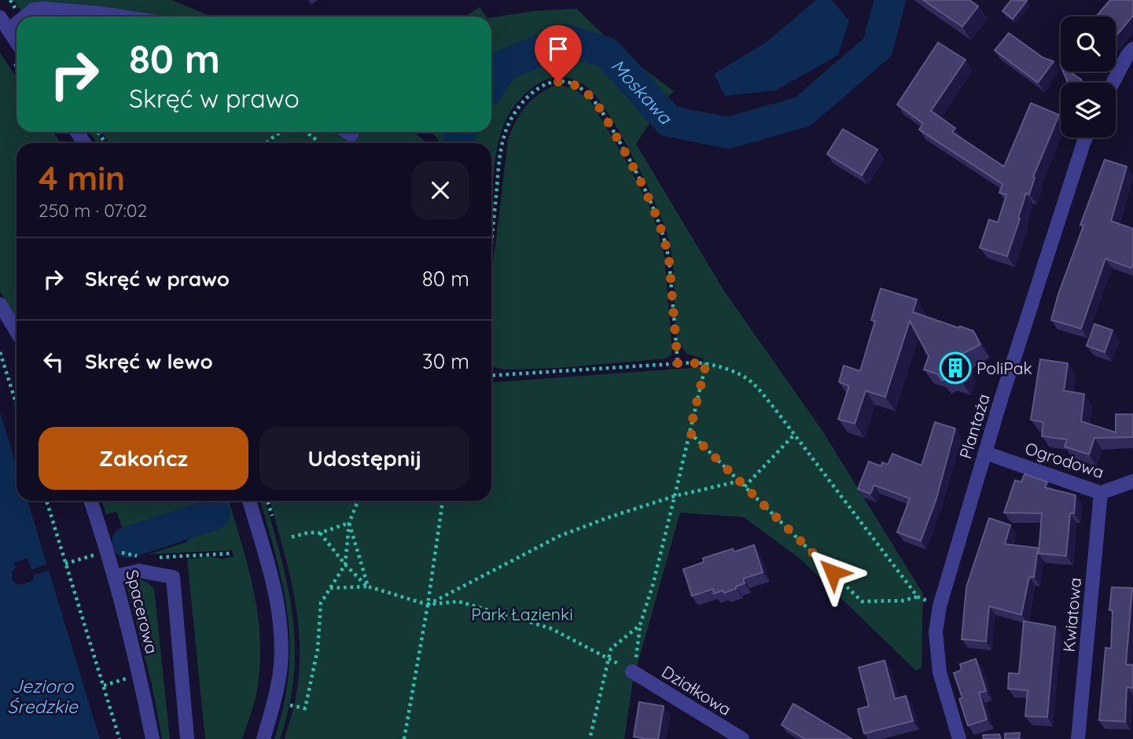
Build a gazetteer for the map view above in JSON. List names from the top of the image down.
{
  "streets": {
    "street": [
      "Plantaża",
      "Ogrodowa",
      "Spacerowa",
      "Kwiatowa",
      "Działkowa"
    ]
  },
  "crossings": [
    ["Plantaża", "Ogrodowa"],
    ["Ogrodowa", "Kwiatowa"]
  ],
  "water": ["Moskawa", "Jezioro Średzkie"],
  "parks": ["Park Łazienki"],
  "places": {
    "building": ["PoliPak"]
  },
  "page": {
    "turn": ["80 m", "Skręć w prawo"],
    "heading": ["4 min", "250 m · 07:02"],
    "list": [
      {
        "name": "Skręć w prawo",
        "value": "80 m"
      },
      {
        "name": "Skręć w lewo",
        "value": "30 m"
      }
    ],
    "buttons": ["Zakończ", "Udostępnij"]
  }
}
